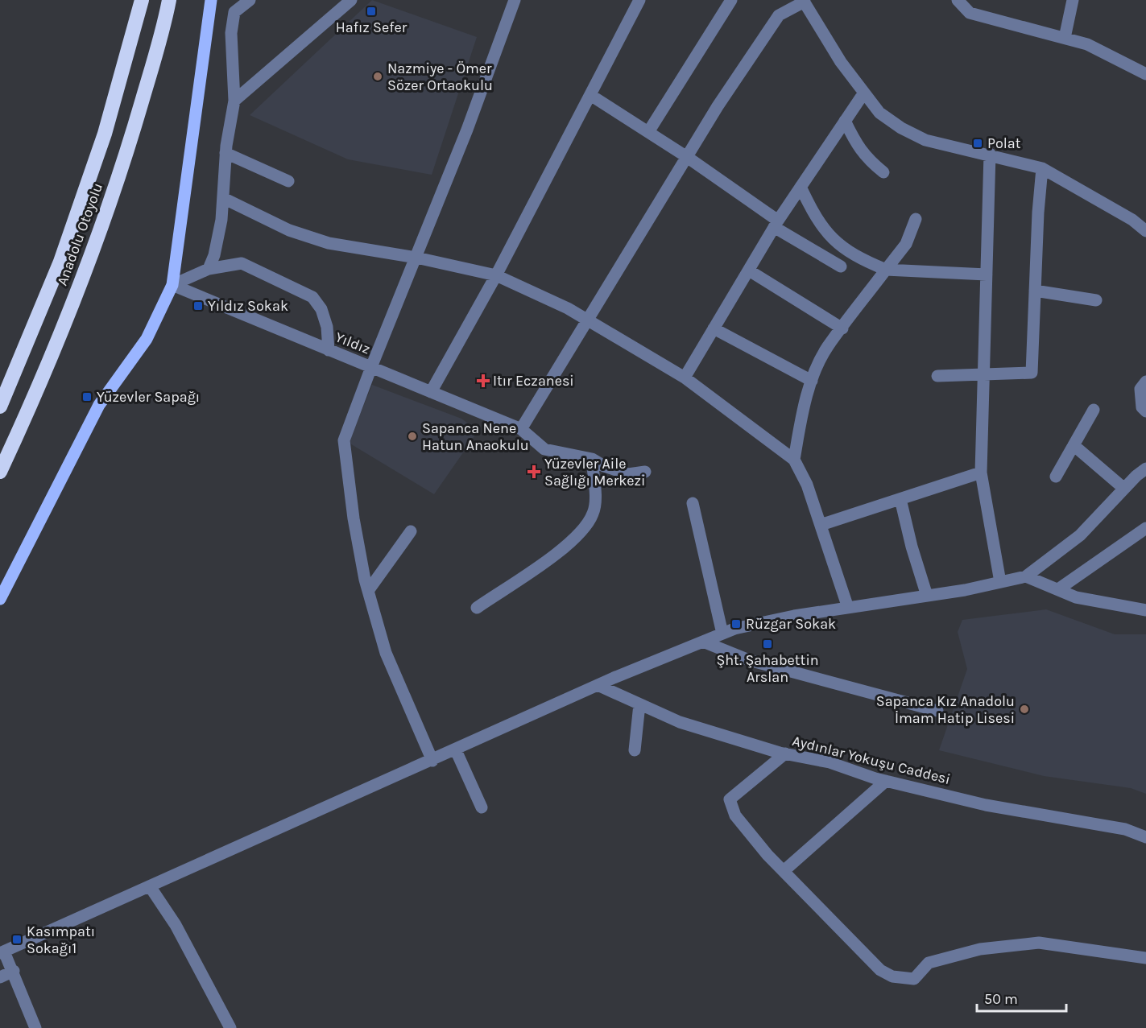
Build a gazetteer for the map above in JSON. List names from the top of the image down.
{
  "streets": {
    "highway": ["Anadolu Otoyolu"],
    "street": ["Yıldız", "Aydınlar Yokuşu Caddesi"]
  },
  "places": {
    "transit": [
      "Hafız Sefer",
      "Polat",
      "Yıldız Sokak",
      "Yüzevler Sapağı",
      "Rüzgar Sokak",
      "Şht. Şahabettin Arslan",
      "Kasımpatı Sokağı1"
    ],
    "other": ["Nazmiye - Ömer Sözer Ortaokulu", "Sapanca Nene Hatun Anaokulu", "Sapanca Kız Anadolu İmam Hatip Lisesi"],
    "health": ["Itır Eczanesi", "Yüzevler Aile Sağlığı Merkezi"]
  },
  "scale_bar": "50 m"
}
